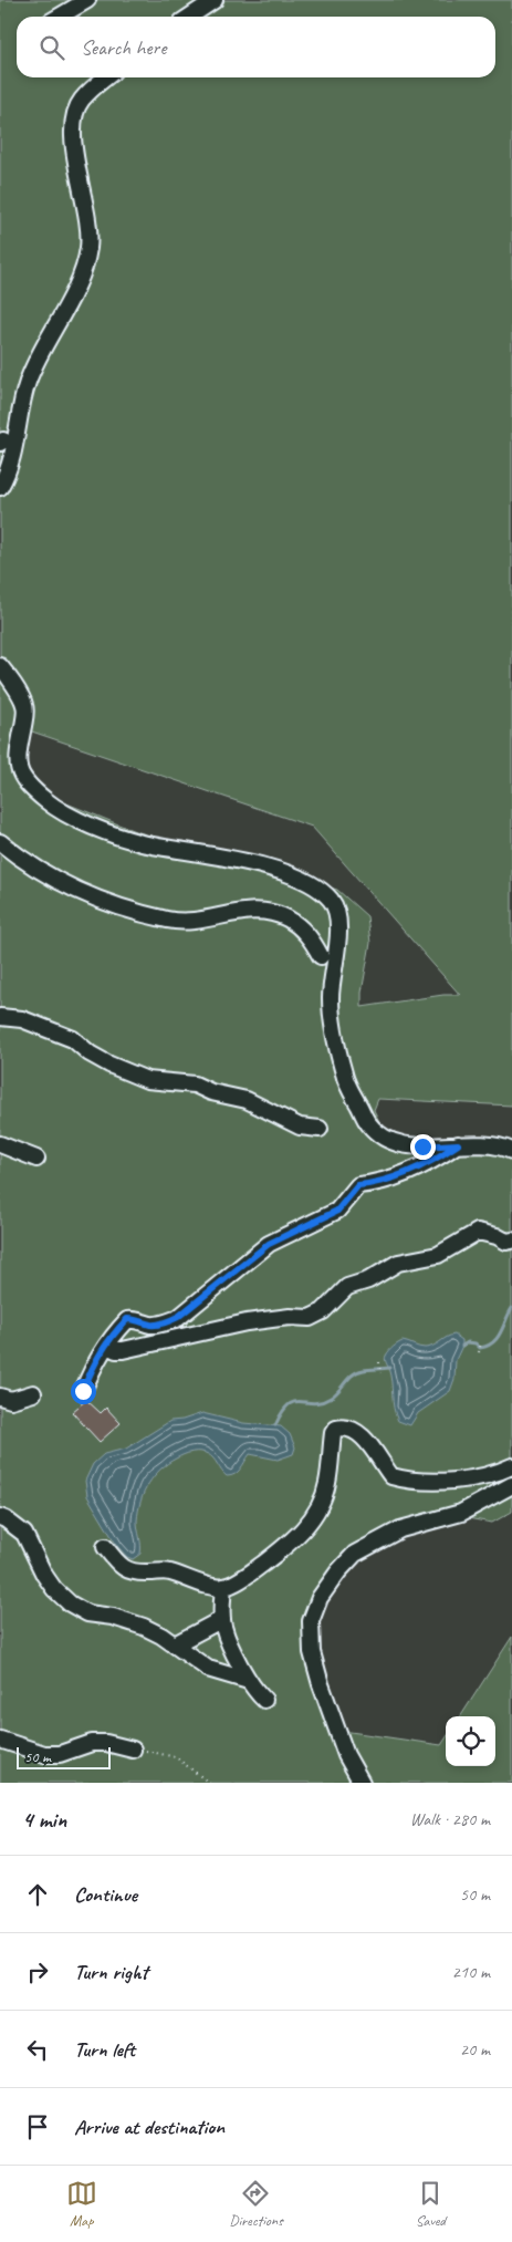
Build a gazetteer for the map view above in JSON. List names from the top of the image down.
{
  "scale_bar": "50 m",
  "page": {
    "search": "Search here",
    "scale": "50 m",
    "heading": ["4 min", "Walk · 280 m"],
    "list": [
      ["Continue", "50 m"],
      ["Turn right", "210 m"],
      ["Turn left", "20 m"],
      "Arrive at destination"
    ],
    "nav": ["Map", "Directions", "Saved"]
  }
}
